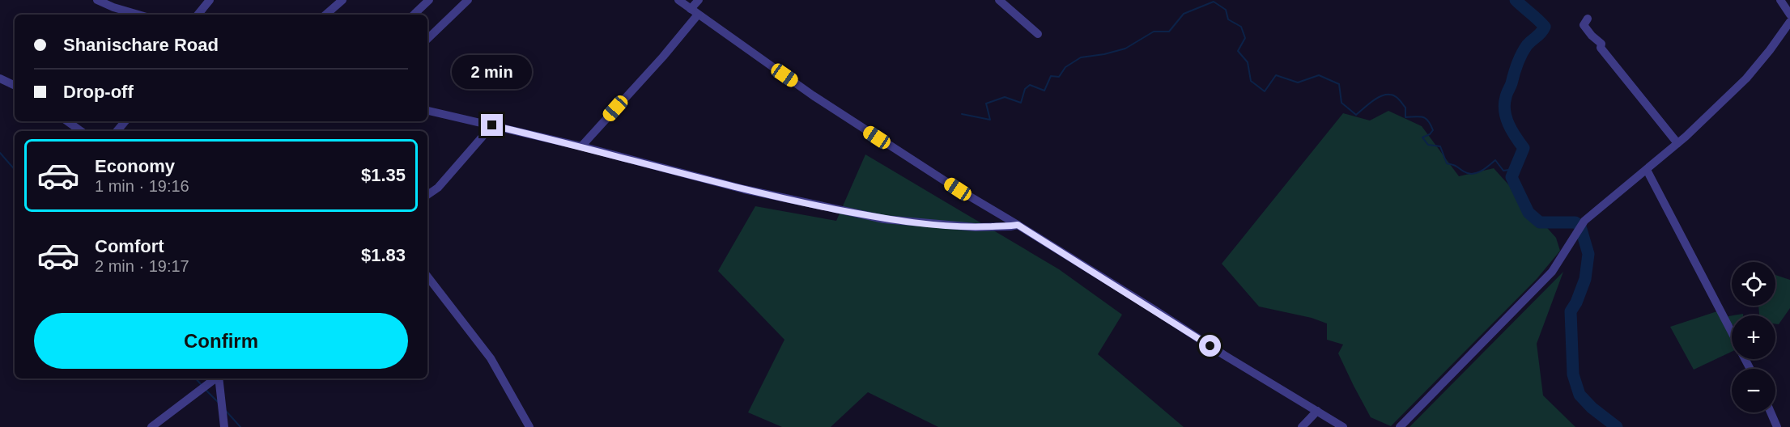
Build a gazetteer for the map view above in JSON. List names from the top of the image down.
{
  "page": {
    "banner": ["Shanischare Road", "Drop-off"],
    "bubble": "2 min",
    "list": [
      {
        "name": "Economy",
        "note": "1 min · 19:16",
        "value": "$1.35"
      },
      {
        "name": "Comfort",
        "note": "2 min · 19:17",
        "value": "$1.83"
      }
    ],
    "map_buttons": ["+", "−"],
    "buttons": "Confirm"
  }
}
